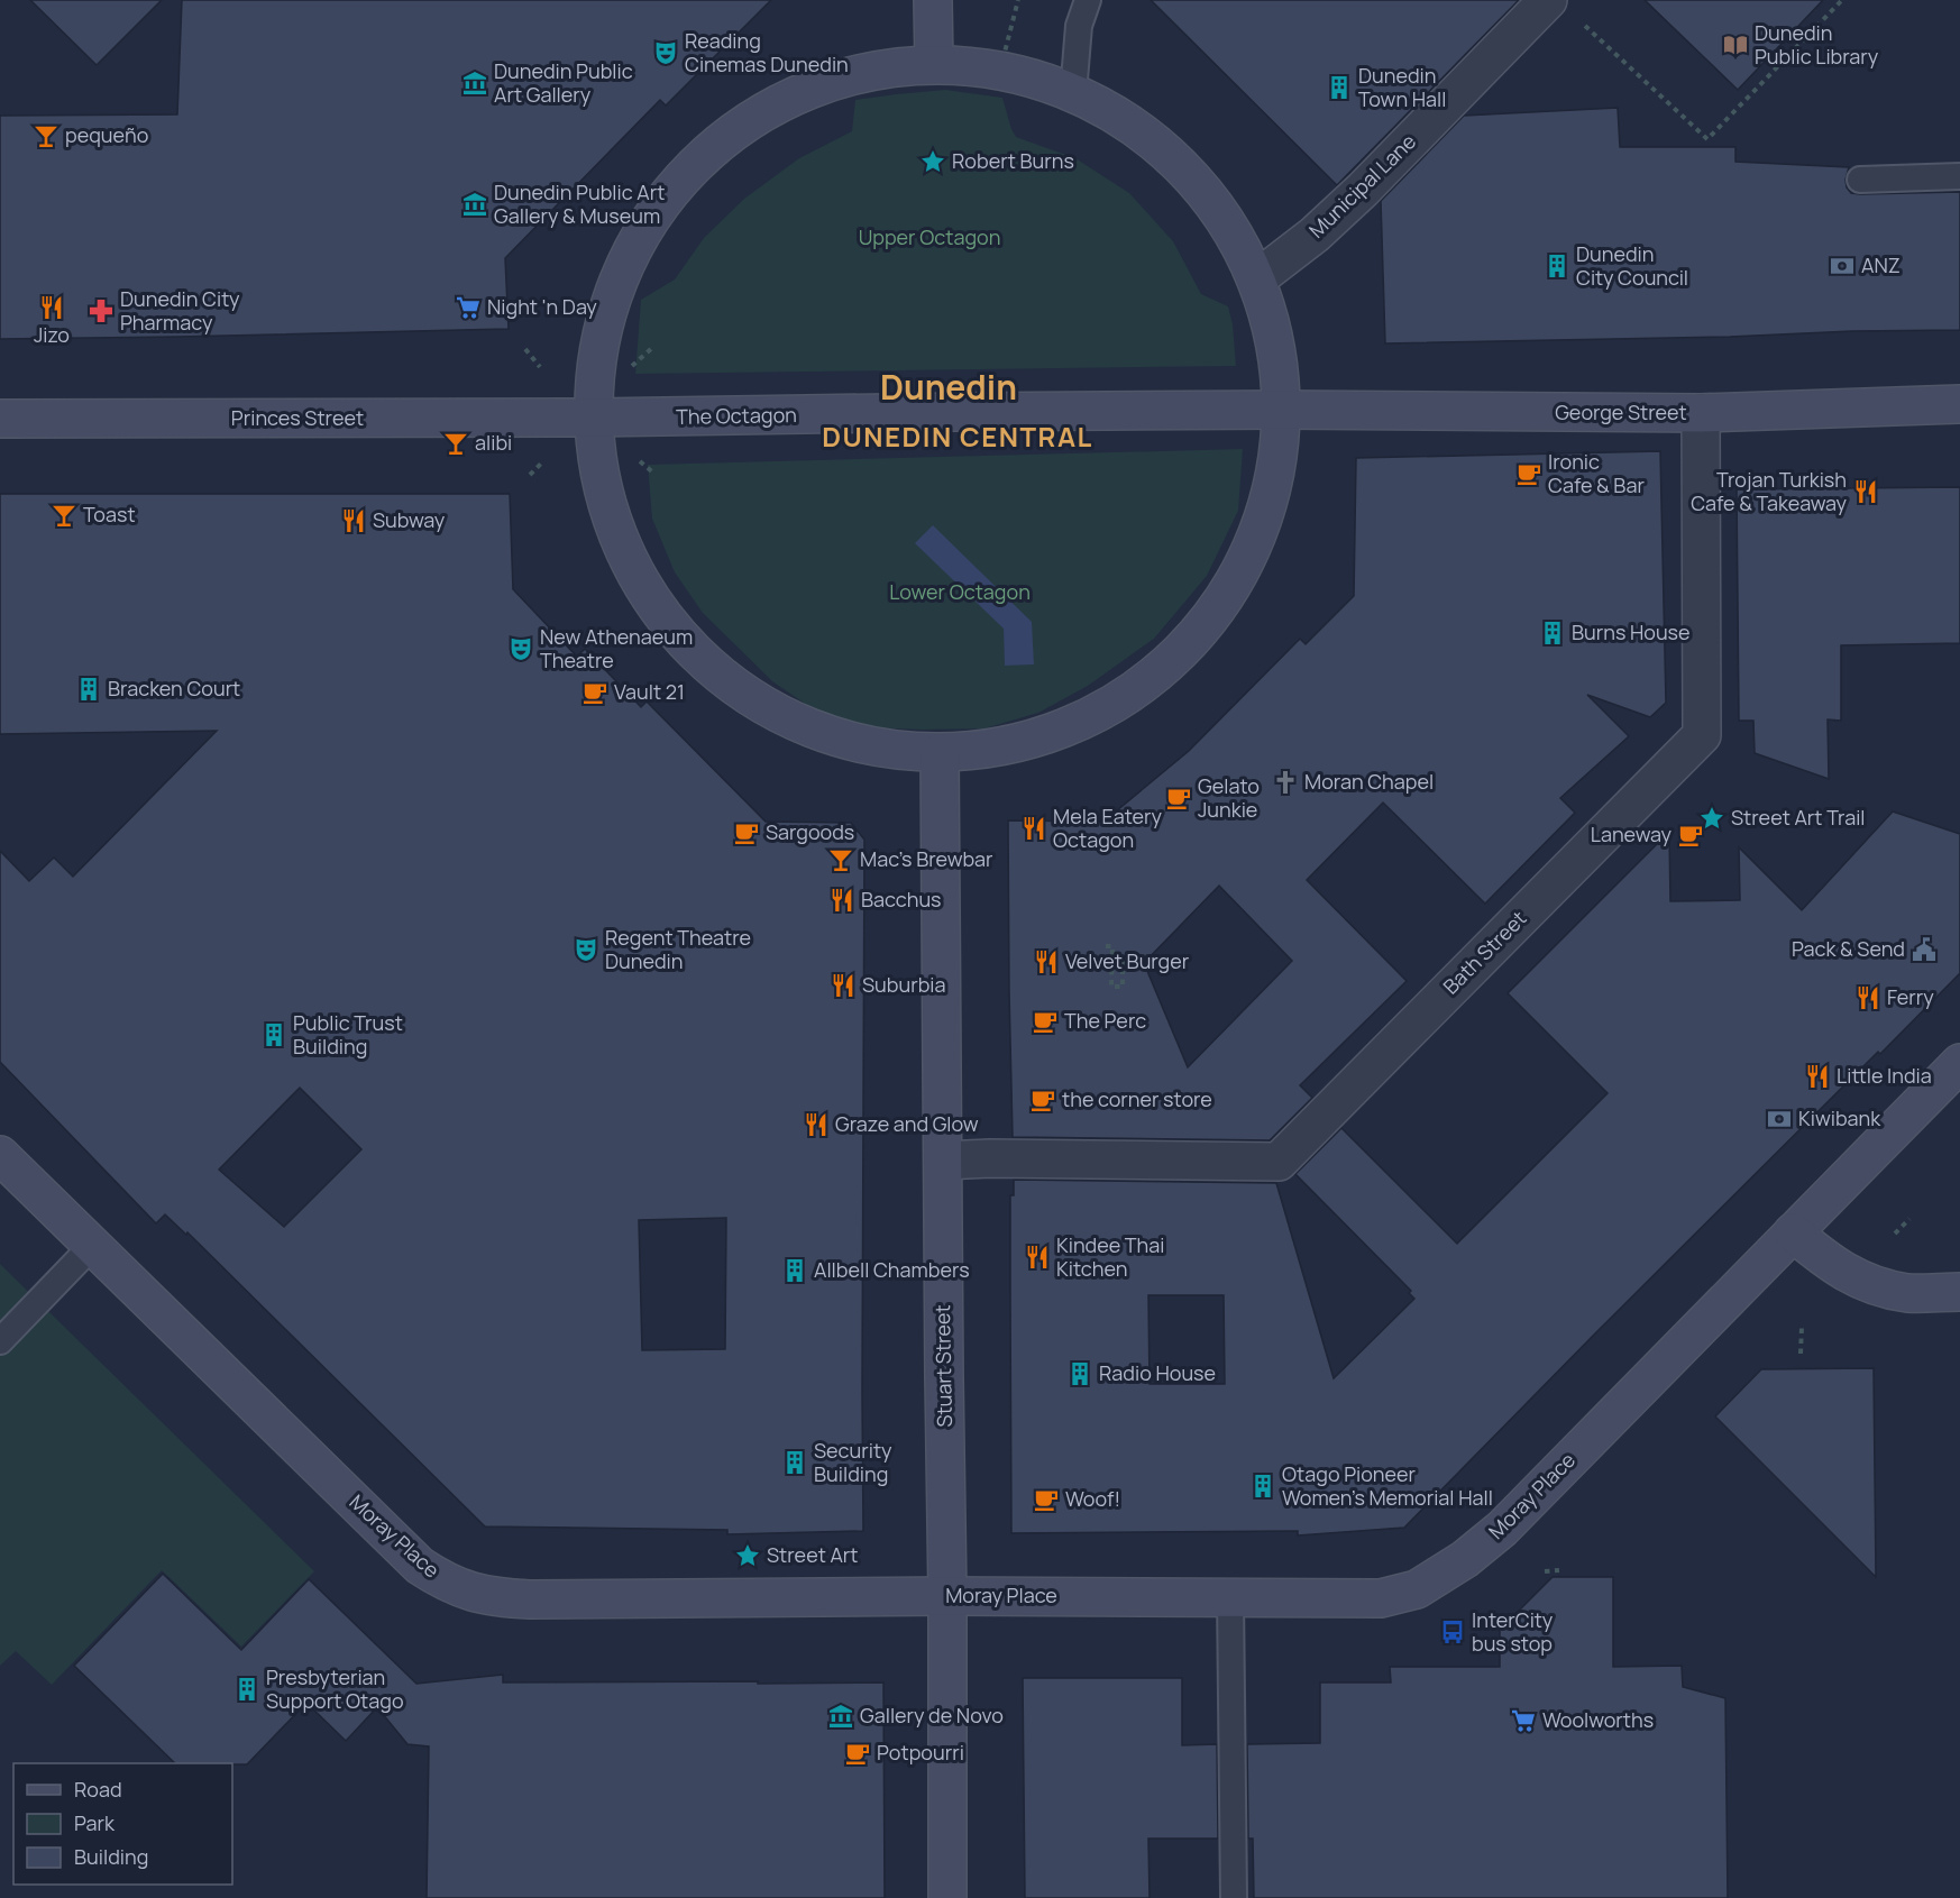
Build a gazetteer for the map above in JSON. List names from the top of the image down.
{
  "streets": {
    "main road": [
      "George Street",
      "The Octagon",
      "Princes Street",
      "Stuart Street",
      "Moray Place"
    ],
    "street": ["Municipal Lane", "Bath Street"]
  },
  "crossings": [
    ["George Street", "The Octagon"],
    ["George Street", "Bath Street"],
    ["The Octagon", "Princes Street"],
    ["Bath Street", "Stuart Street"],
    ["Stuart Street", "Moray Place"]
  ],
  "districts": ["Dunedin", "DUNEDIN CENTRAL"],
  "parks": ["Upper Octagon", "Lower Octagon"],
  "places": {
    "library": ["Dunedin Public Library"],
    "theatre": ["Reading Cinemas Dunedin", "New Athenaeum Theatre", "Regent Theatre Dunedin"],
    "museum": ["Dunedin Public Art Gallery", "Dunedin Public Art Gallery & Museum", "Gallery de Novo"],
    "building": [
      "Dunedin Town Hall",
      "Dunedin City Council",
      "Burns House",
      "Bracken Court",
      "Public Trust Building",
      "Allbell Chambers",
      "Radio House",
      "Security Building",
      "Otago Pioneer Women's Memorial Hall",
      "Presbyterian Support Otago"
    ],
    "bar": [
      "pequeño",
      "alibi",
      "Toast",
      "Mac's Brewbar"
    ],
    "place": ["Robert Burns", "Street Art Trail", "Street Art"],
    "bank": ["ANZ", "Kiwibank"],
    "restaurant": [
      "Jizo",
      "Trojan Turkish Cafe & Takeaway",
      "Subway",
      "Mela Eatery Octagon",
      "Bacchus",
      "Velvet Burger",
      "Suburbia",
      "Ferry",
      "Little India",
      "Graze and Glow",
      "Kindee Thai Kitchen"
    ],
    "supermarket": ["Night 'n Day", "Woolworths"],
    "pharmacy": ["Dunedin City Pharmacy"],
    "cafe": [
      "Ironic Cafe & Bar",
      "Vault 21",
      "Gelato Junkie",
      "Sargoods",
      "Laneway",
      "The Perc",
      "the corner store",
      "Woof!",
      "Potpourri"
    ],
    "church": ["Moran Chapel"],
    "public building": ["Pack & Send"],
    "bus stop": ["InterCity bus stop"]
  },
  "legend": ["Road", "Park", "Building"]
}
